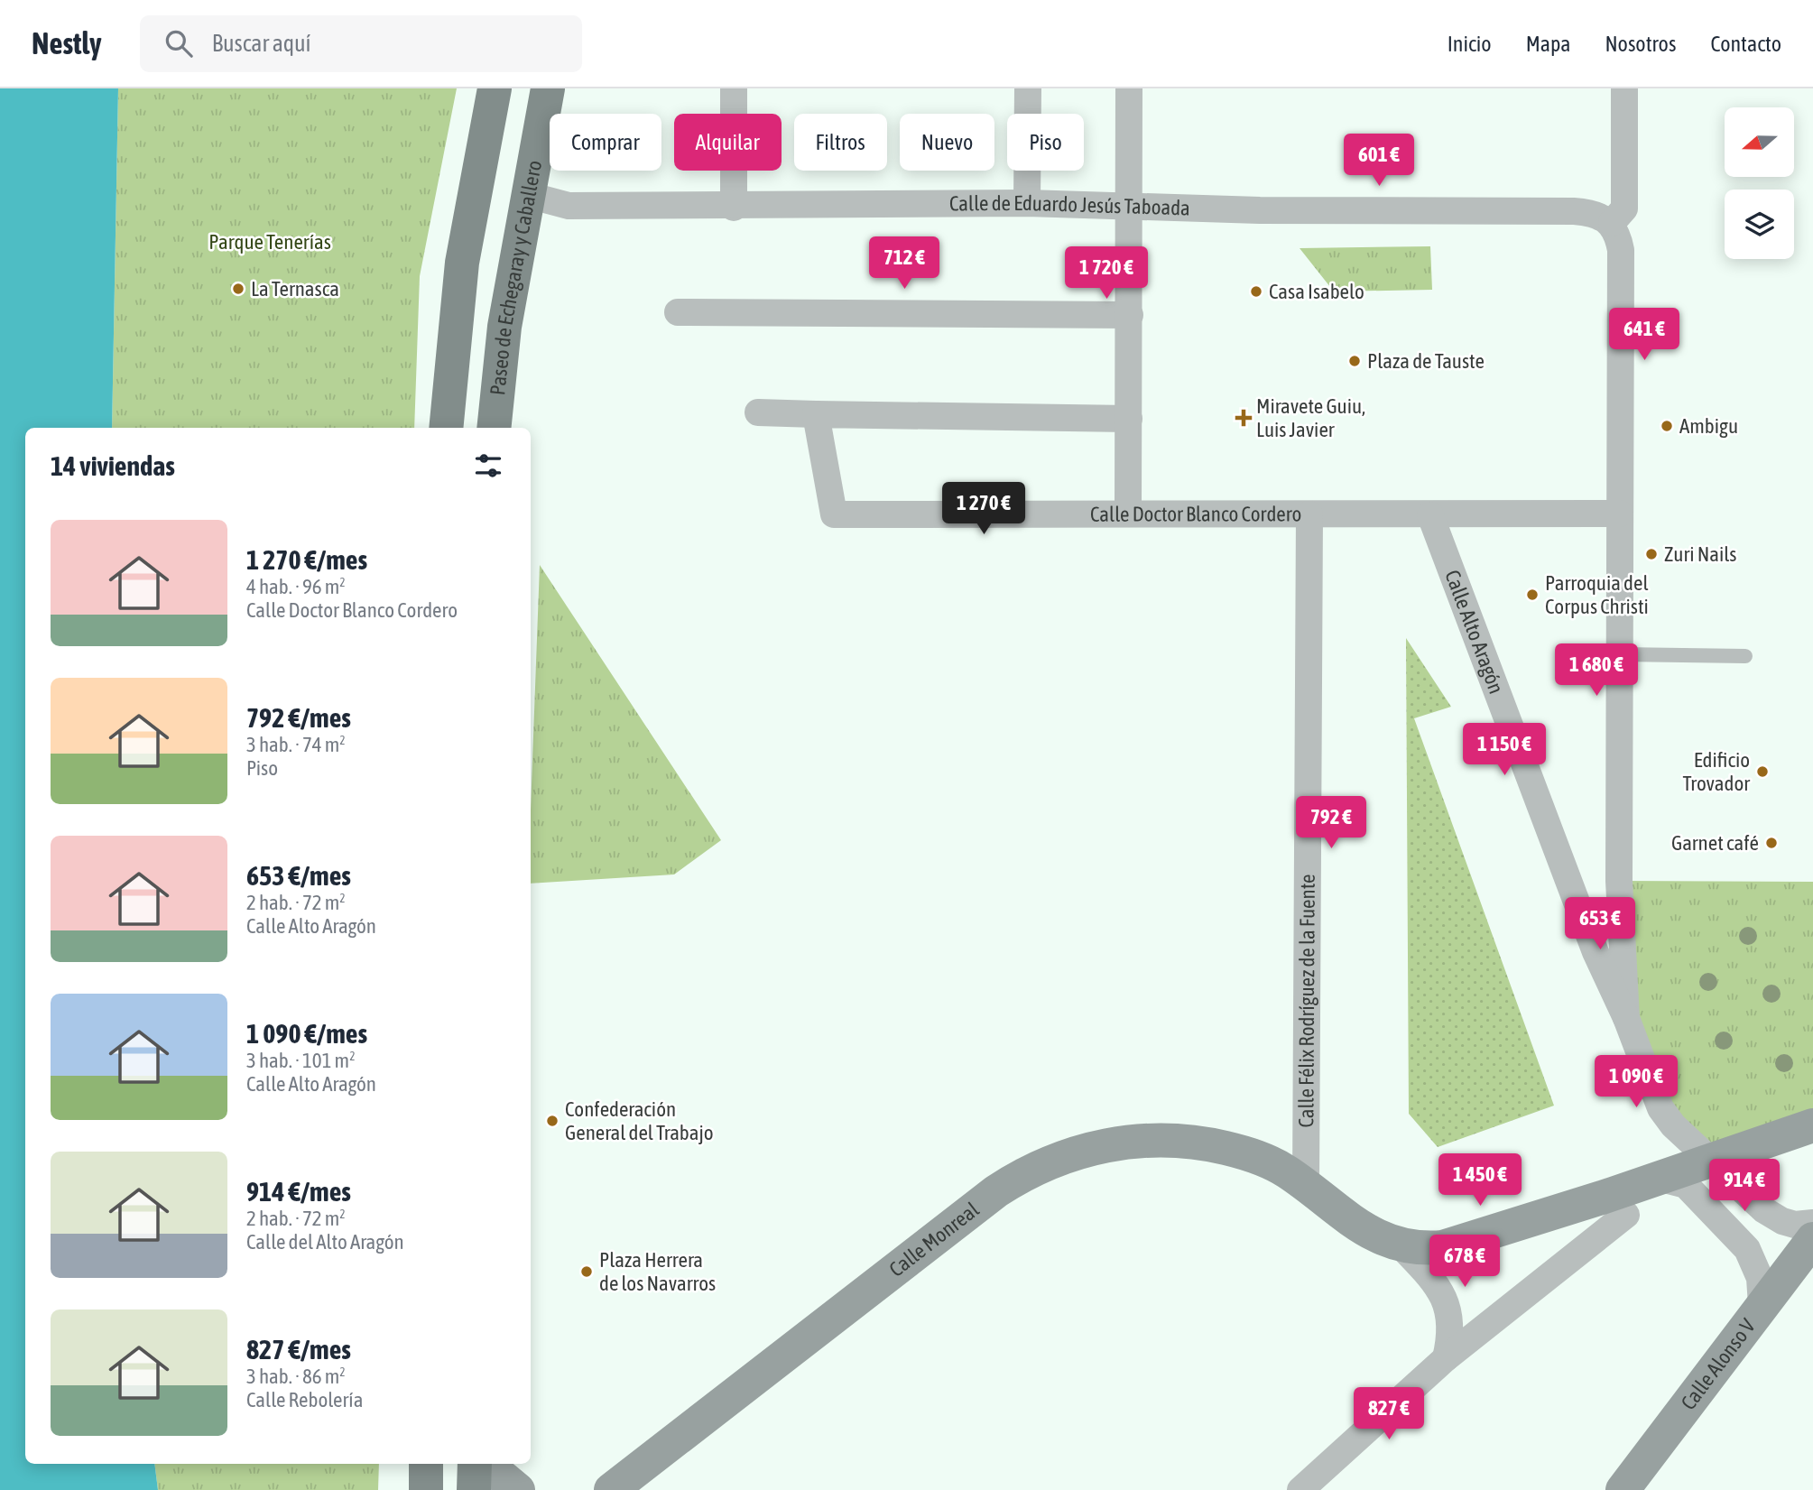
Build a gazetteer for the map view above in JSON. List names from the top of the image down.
{
  "streets": {
    "main road": ["Paseo de Echegaray y Caballero", "Calle Monreal", "Calle Alonso V"],
    "street": [
      "Calle de Eduardo Jesús Taboada",
      "Calle Doctor Blanco Cordero",
      "Calle Alto Aragón",
      "Calle Félix Rodríguez de la Fuente"
    ]
  },
  "crossings": [
    ["Calle de Eduardo Jesús Taboada", "Paseo de Echegaray y Caballero"],
    ["Calle Doctor Blanco Cordero", "Calle Alto Aragón"],
    ["Calle Doctor Blanco Cordero", "Calle Félix Rodríguez de la Fuente"],
    ["Calle Alto Aragón", "Calle Monreal"],
    ["Calle Félix Rodríguez de la Fuente", "Calle Monreal"]
  ],
  "parks": ["Parque Tenerías"],
  "places": {
    "other": [
      "La Ternasca",
      "Casa Isabelo",
      "Plaza de Tauste",
      "Ambigu",
      "Zuri Nails",
      "Parroquia del Corpus Christi",
      "Edificio Trovador",
      "Garnet café",
      "Confederación General del Trabajo",
      "Plaza Herrera de los Navarros"
    ],
    "health": ["Miravete Guiu, Luis Javier"]
  },
  "north": "left",
  "page": {
    "header": "Nestly",
    "search": "Buscar aquí",
    "nav": [
      "Inicio",
      "Mapa",
      "Nosotros",
      "Contacto"
    ],
    "chip": [
      "Comprar",
      "Alquilar",
      "Filtros",
      "Nuevo",
      "Piso"
    ],
    "price": [
      "601 €",
      "712 €",
      "1 720 €",
      "641 €",
      "1 270 €",
      "1 680 €",
      "1 150 €",
      "792 €",
      "653 €",
      "1 090 €",
      "1 450 €",
      "914 €",
      "678 €",
      "827 €"
    ],
    "heading": "14 viviendas",
    "list": [
      {
        "name": "1 270 €/mes",
        "note": "4 hab. · 96 m² · Calle Doctor Blanco Cordero"
      },
      {
        "name": "792 €/mes",
        "note": "3 hab. · 74 m² · Piso"
      },
      {
        "name": "653 €/mes",
        "note": "2 hab. · 72 m² · Calle Alto Aragón"
      },
      {
        "name": "1 090 €/mes",
        "note": "3 hab. · 101 m² · Calle Alto Aragón"
      },
      {
        "name": "914 €/mes",
        "note": "2 hab. · 72 m² · Calle del Alto Aragón"
      },
      {
        "name": "827 €/mes",
        "note": "3 hab. · 86 m² · Calle Rebolería"
      }
    ]
  }
}
